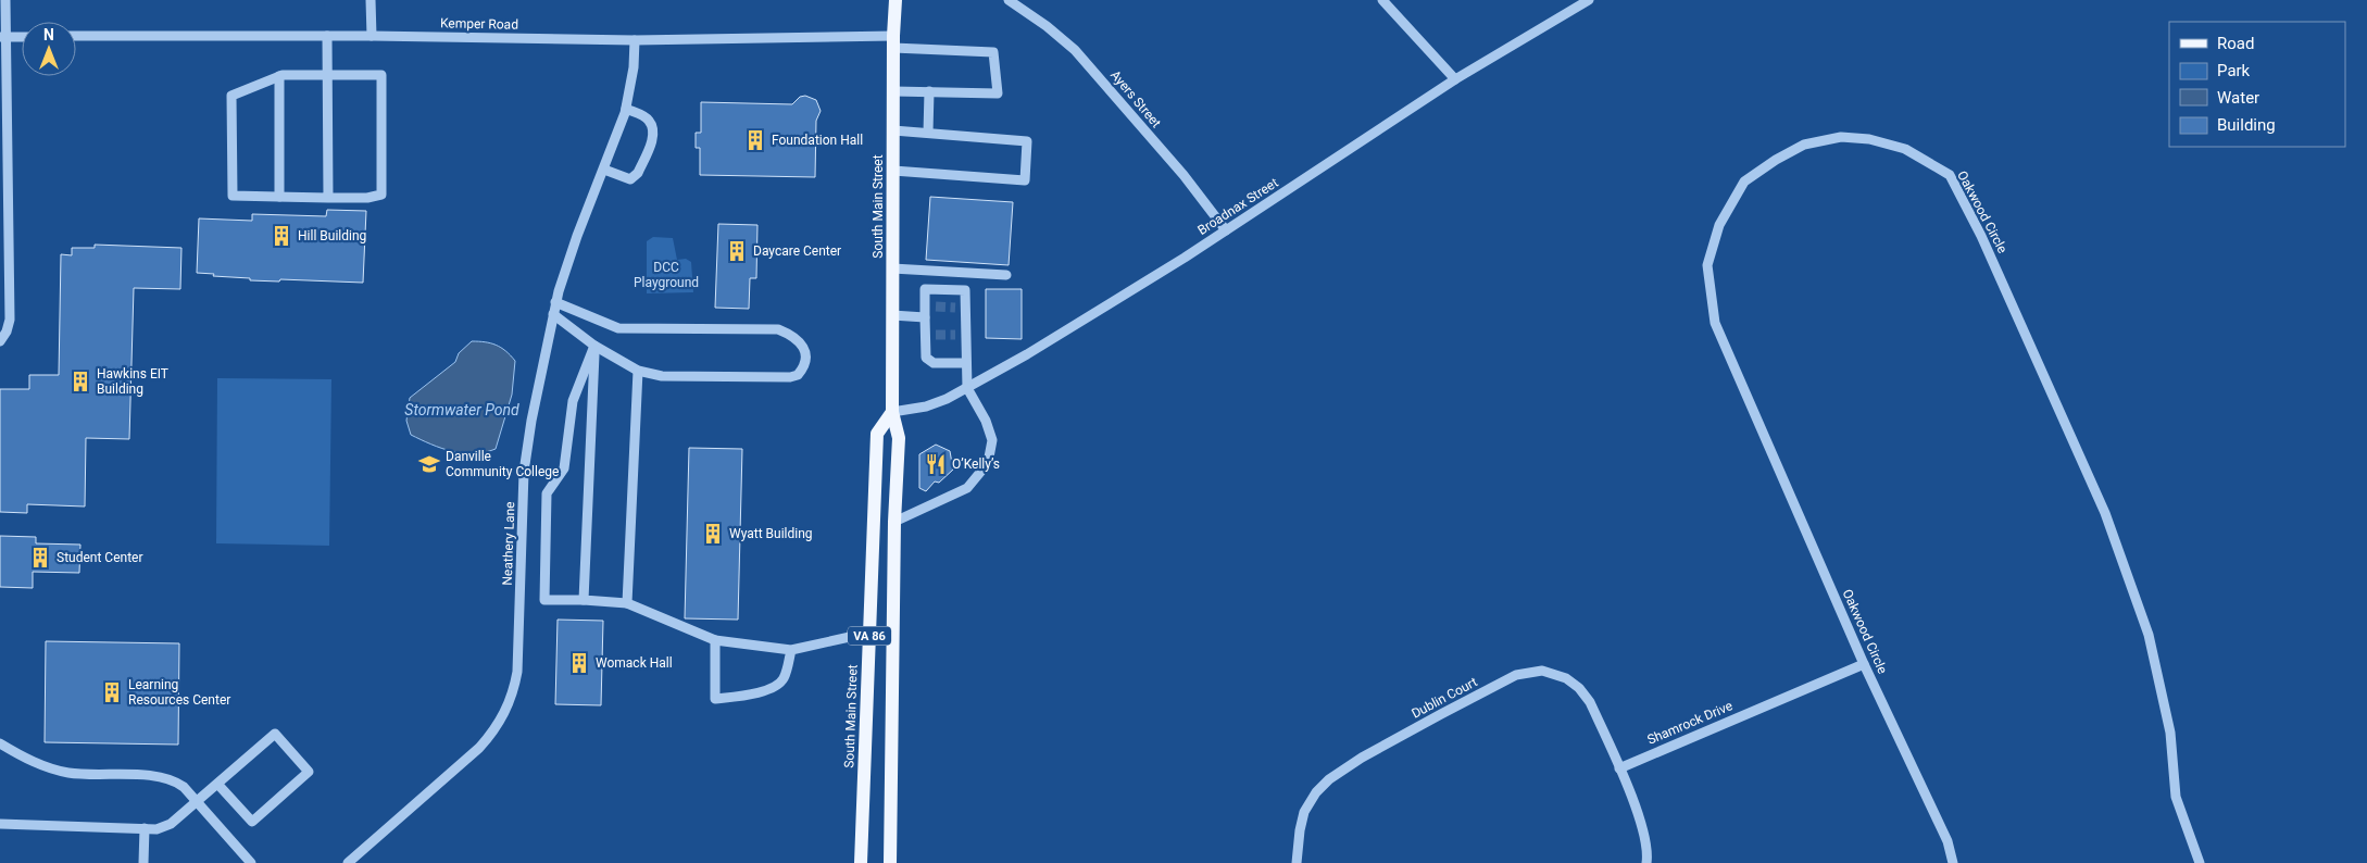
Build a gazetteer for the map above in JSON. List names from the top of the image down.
{
  "streets": {
    "main road": ["South Main Street", "VA 86"],
    "street": [
      "Kemper Road",
      "Ayers Street",
      "Broadnax Street",
      "Oakwood Circle",
      "Neathery Lane",
      "Dublin Court",
      "Shamrock Drive"
    ]
  },
  "crossings": [
    ["Kemper Road", "South Main Street"],
    ["Kemper Road", "Neathery Lane"],
    ["Ayers Street", "Broadnax Street"],
    ["South Main Street", "Broadnax Street"],
    ["Oakwood Circle", "Shamrock Drive"],
    ["Dublin Court", "Shamrock Drive"]
  ],
  "water": ["Stormwater Pond"],
  "parks": ["DCC Playground"],
  "places": {
    "building": [
      "Foundation Hall",
      "Hill Building",
      "Daycare Center",
      "Hawkins EIT Building",
      "Wyatt Building",
      "Student Center",
      "Womack Hall",
      "Learning Resources Center"
    ],
    "school or university": ["Danville Community College"],
    "restaurant": ["O’Kelly’s"]
  },
  "legend": [
    "Road",
    "Park",
    "Water",
    "Building"
  ],
  "north": "top"
}
